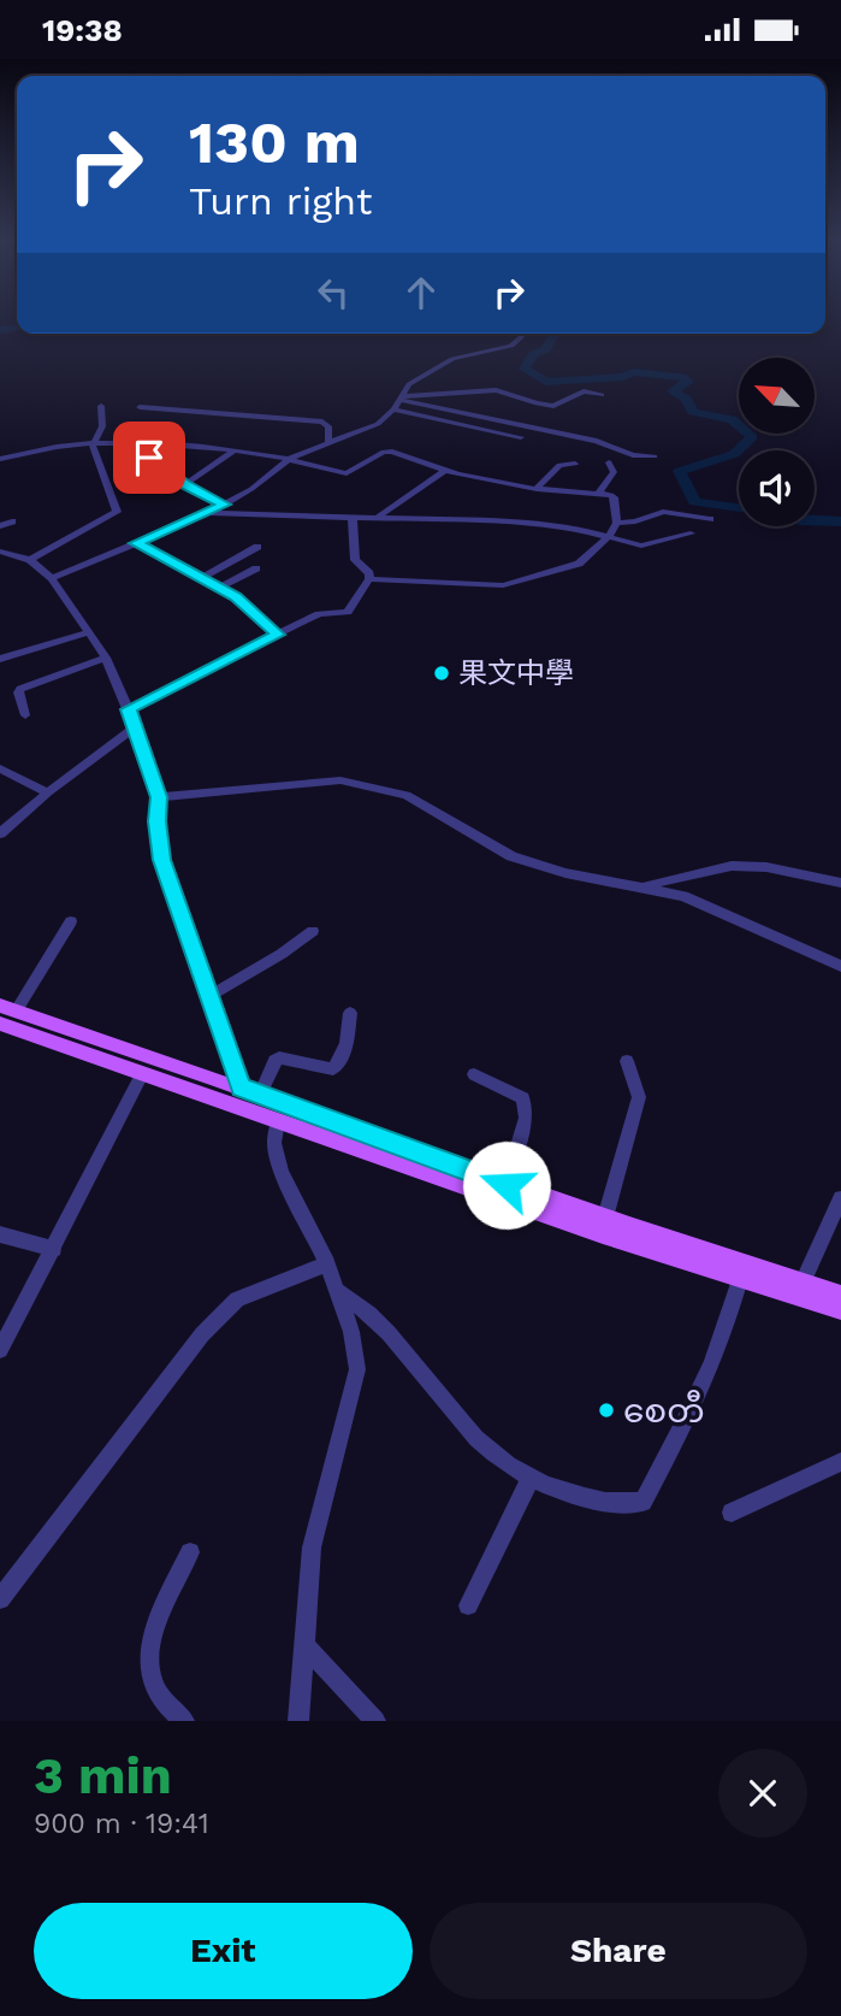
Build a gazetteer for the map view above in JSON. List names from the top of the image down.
{
  "places": ["果文中學", "စေတီ"],
  "north": "top left",
  "page": {
    "status": "19:38",
    "turn": ["130 m", "Turn right"],
    "heading": ["3 min", "900 m · 19:41"],
    "buttons": ["Exit", "Share"]
  }
}
